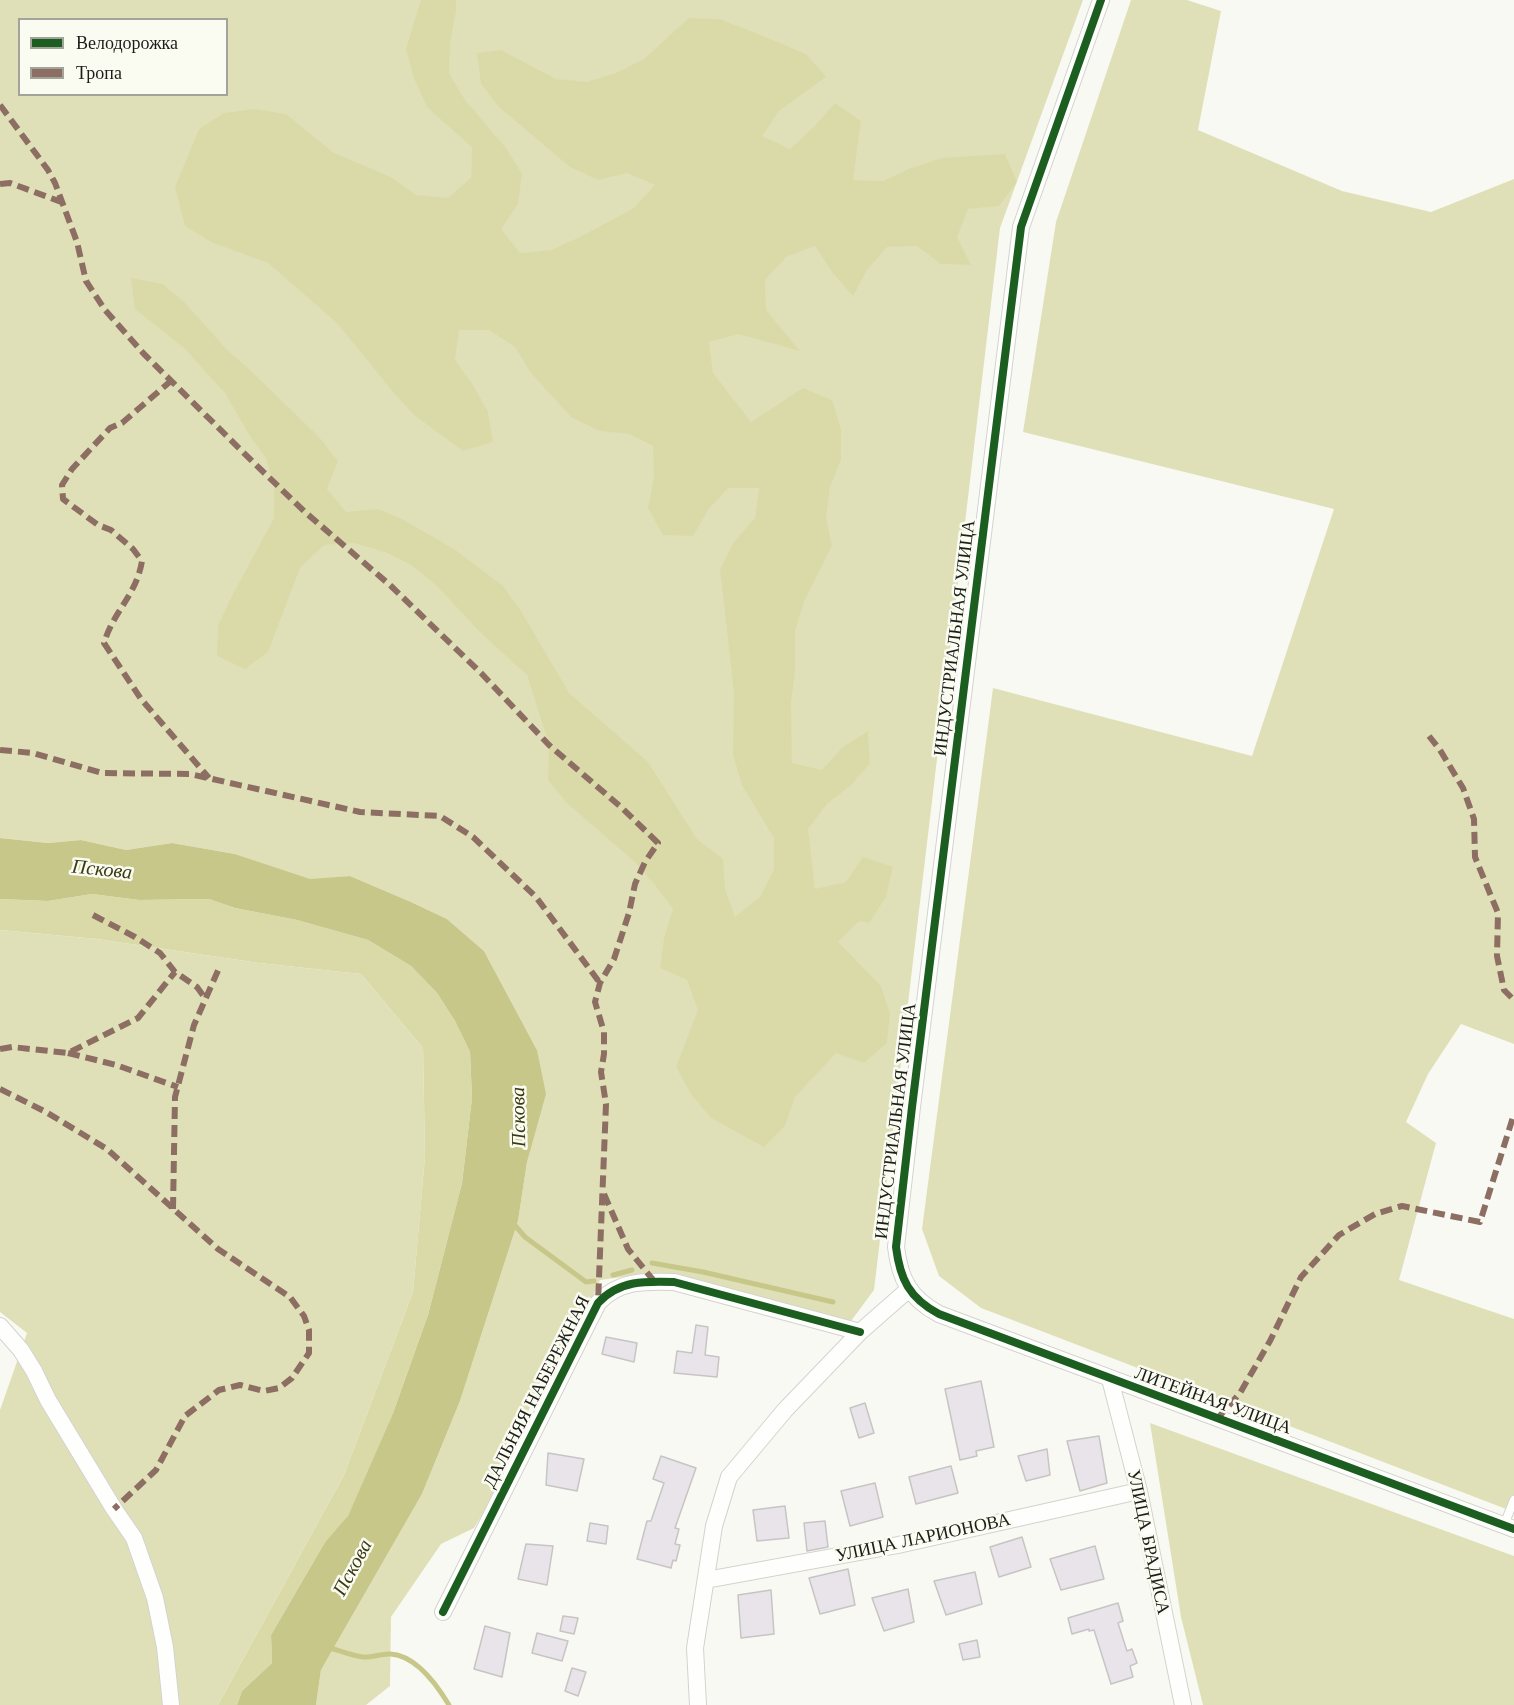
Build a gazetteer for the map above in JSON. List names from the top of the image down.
{
  "streets": {
    "street": [
      "ИНДУСТРИАЛЬНАЯ УЛИЦА",
      "ДАЛЬНЯЯ НАБЕРЕЖНАЯ",
      "ЛИТЕЙНАЯ УЛИЦА",
      "УЛИЦА ЛАРИОНОВА",
      "УЛИЦА БРАДИСА"
    ]
  },
  "crossings": [
    ["ИНДУСТРИАЛЬНАЯ УЛИЦА", "ЛИТЕЙНАЯ УЛИЦА"],
    ["ЛИТЕЙНАЯ УЛИЦА", "УЛИЦА БРАДИСА"],
    ["УЛИЦА ЛАРИОНОВА", "УЛИЦА БРАДИСА"]
  ],
  "water": ["Пскова"],
  "legend": ["Велодорожка", "Тропа"]
}
